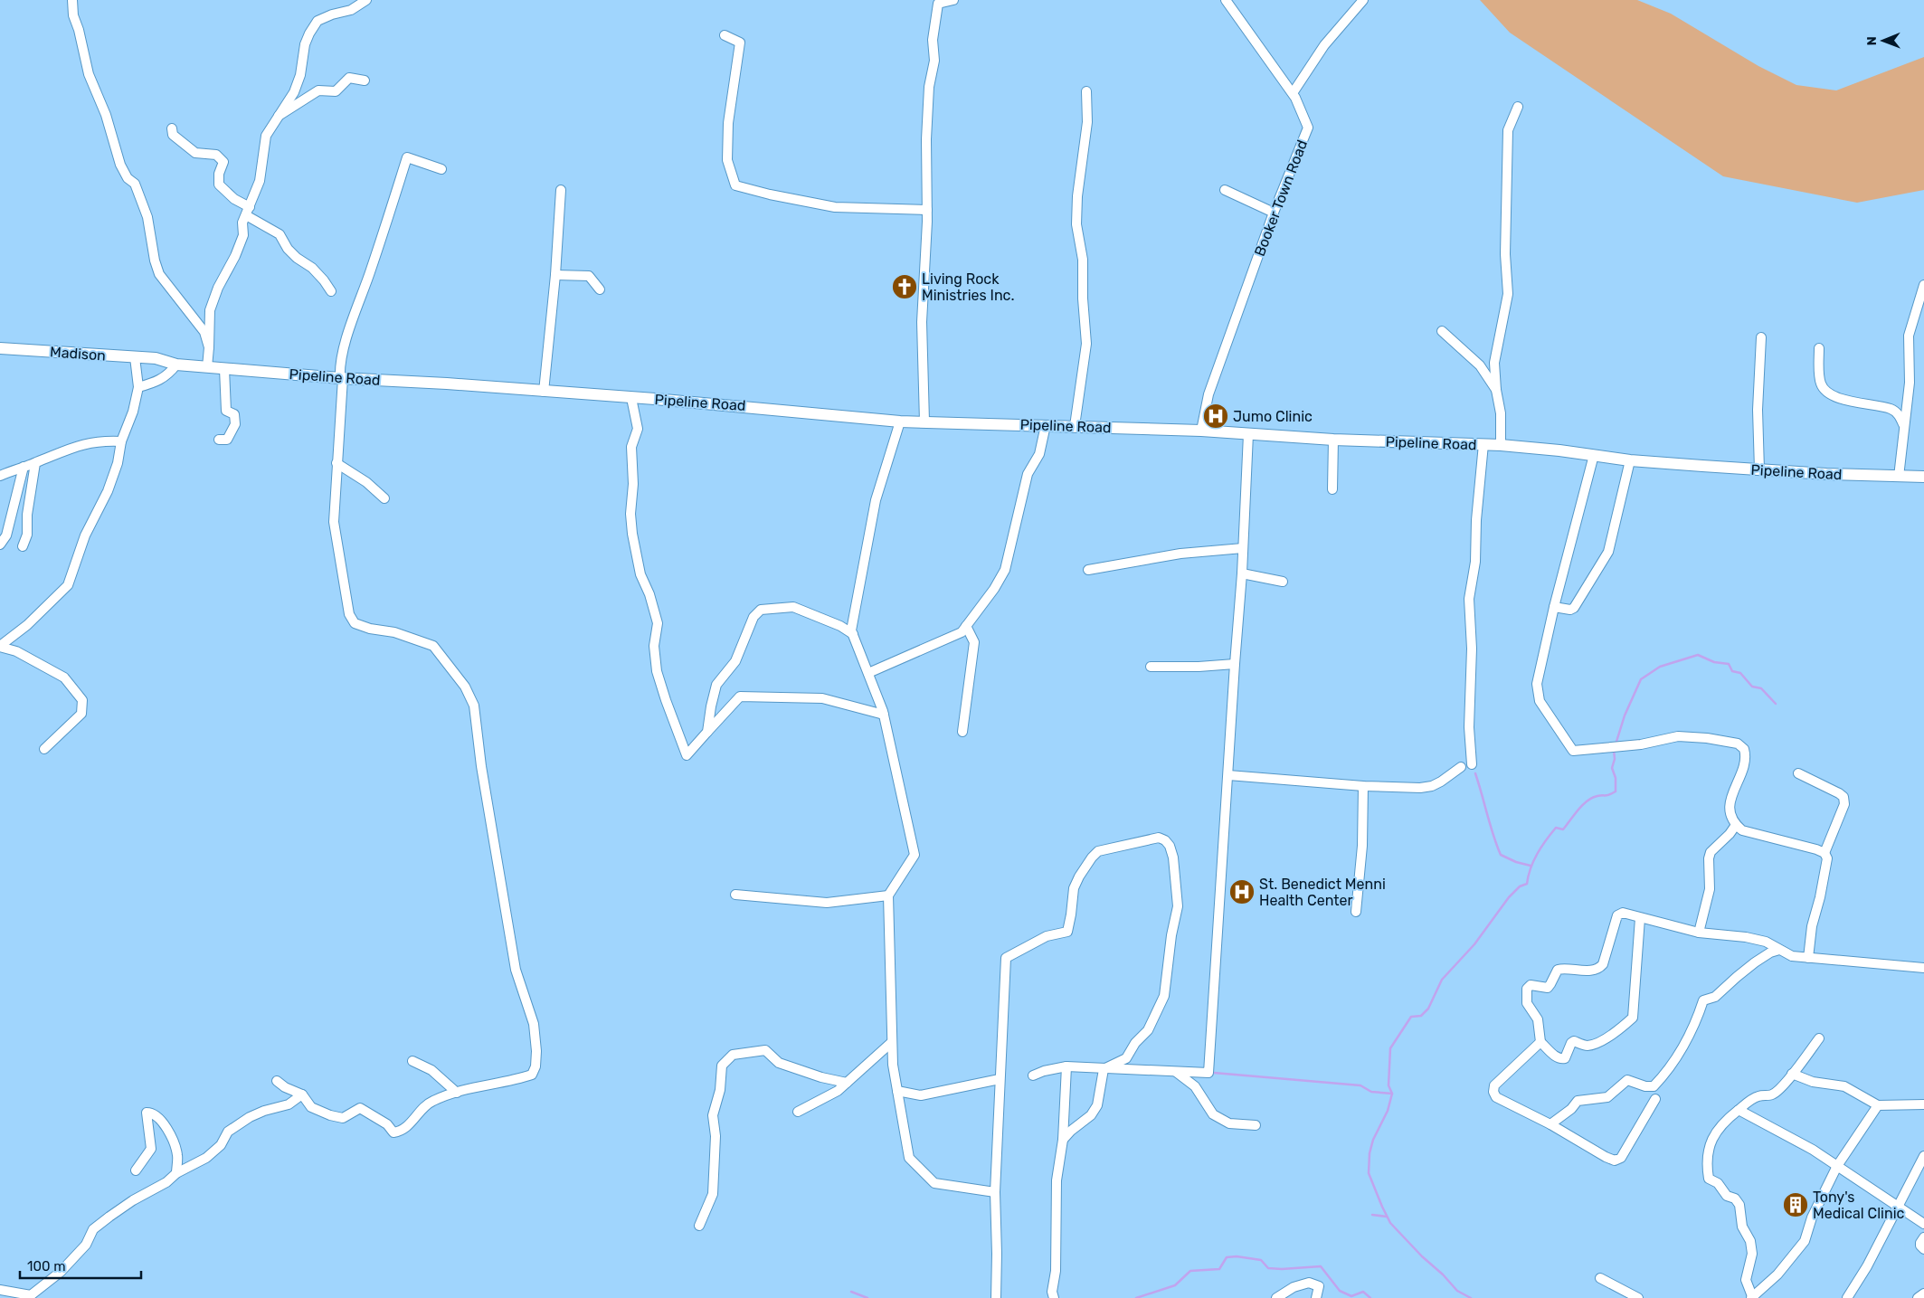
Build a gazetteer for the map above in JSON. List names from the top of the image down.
{
  "streets": {
    "street": ["Booker Town Road", "Madison", "Pipeline Road"]
  },
  "crossings": [
    ["Booker Town Road", "Pipeline Road"],
    ["Madison", "Pipeline Road"]
  ],
  "places": {
    "church": ["Living Rock Ministries Inc."],
    "hospital": ["Jumo Clinic", "St. Benedict Menni Health Center"],
    "building": ["Tony's Medical Clinic"]
  },
  "scale_bar": "100 m",
  "north": "left"
}
